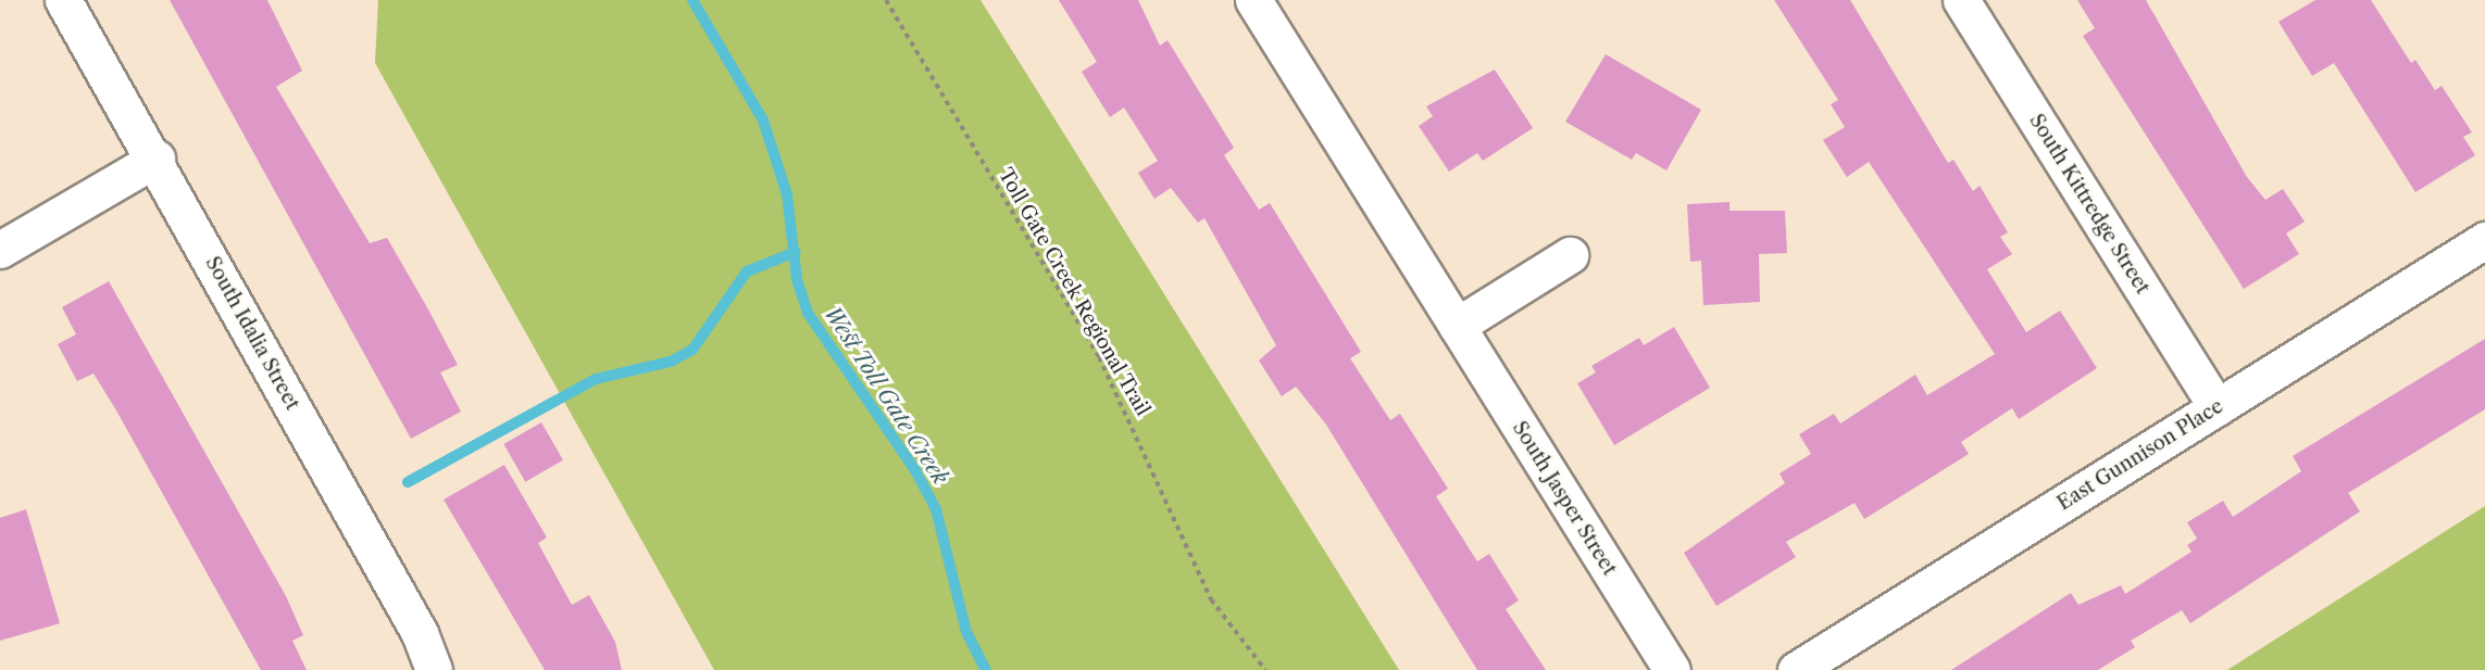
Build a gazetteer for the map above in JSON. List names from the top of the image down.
{
  "streets": {
    "street": [
      "South Kittredge Street",
      "South Idalia Street",
      "East Gunnison Place",
      "South Jasper Street"
    ],
    "path": ["Toll Gate Creek Regional Trail"]
  },
  "crossings": [
    ["South Kittredge Street", "East Gunnison Place"]
  ],
  "water": ["West Toll Gate Creek"]
}
